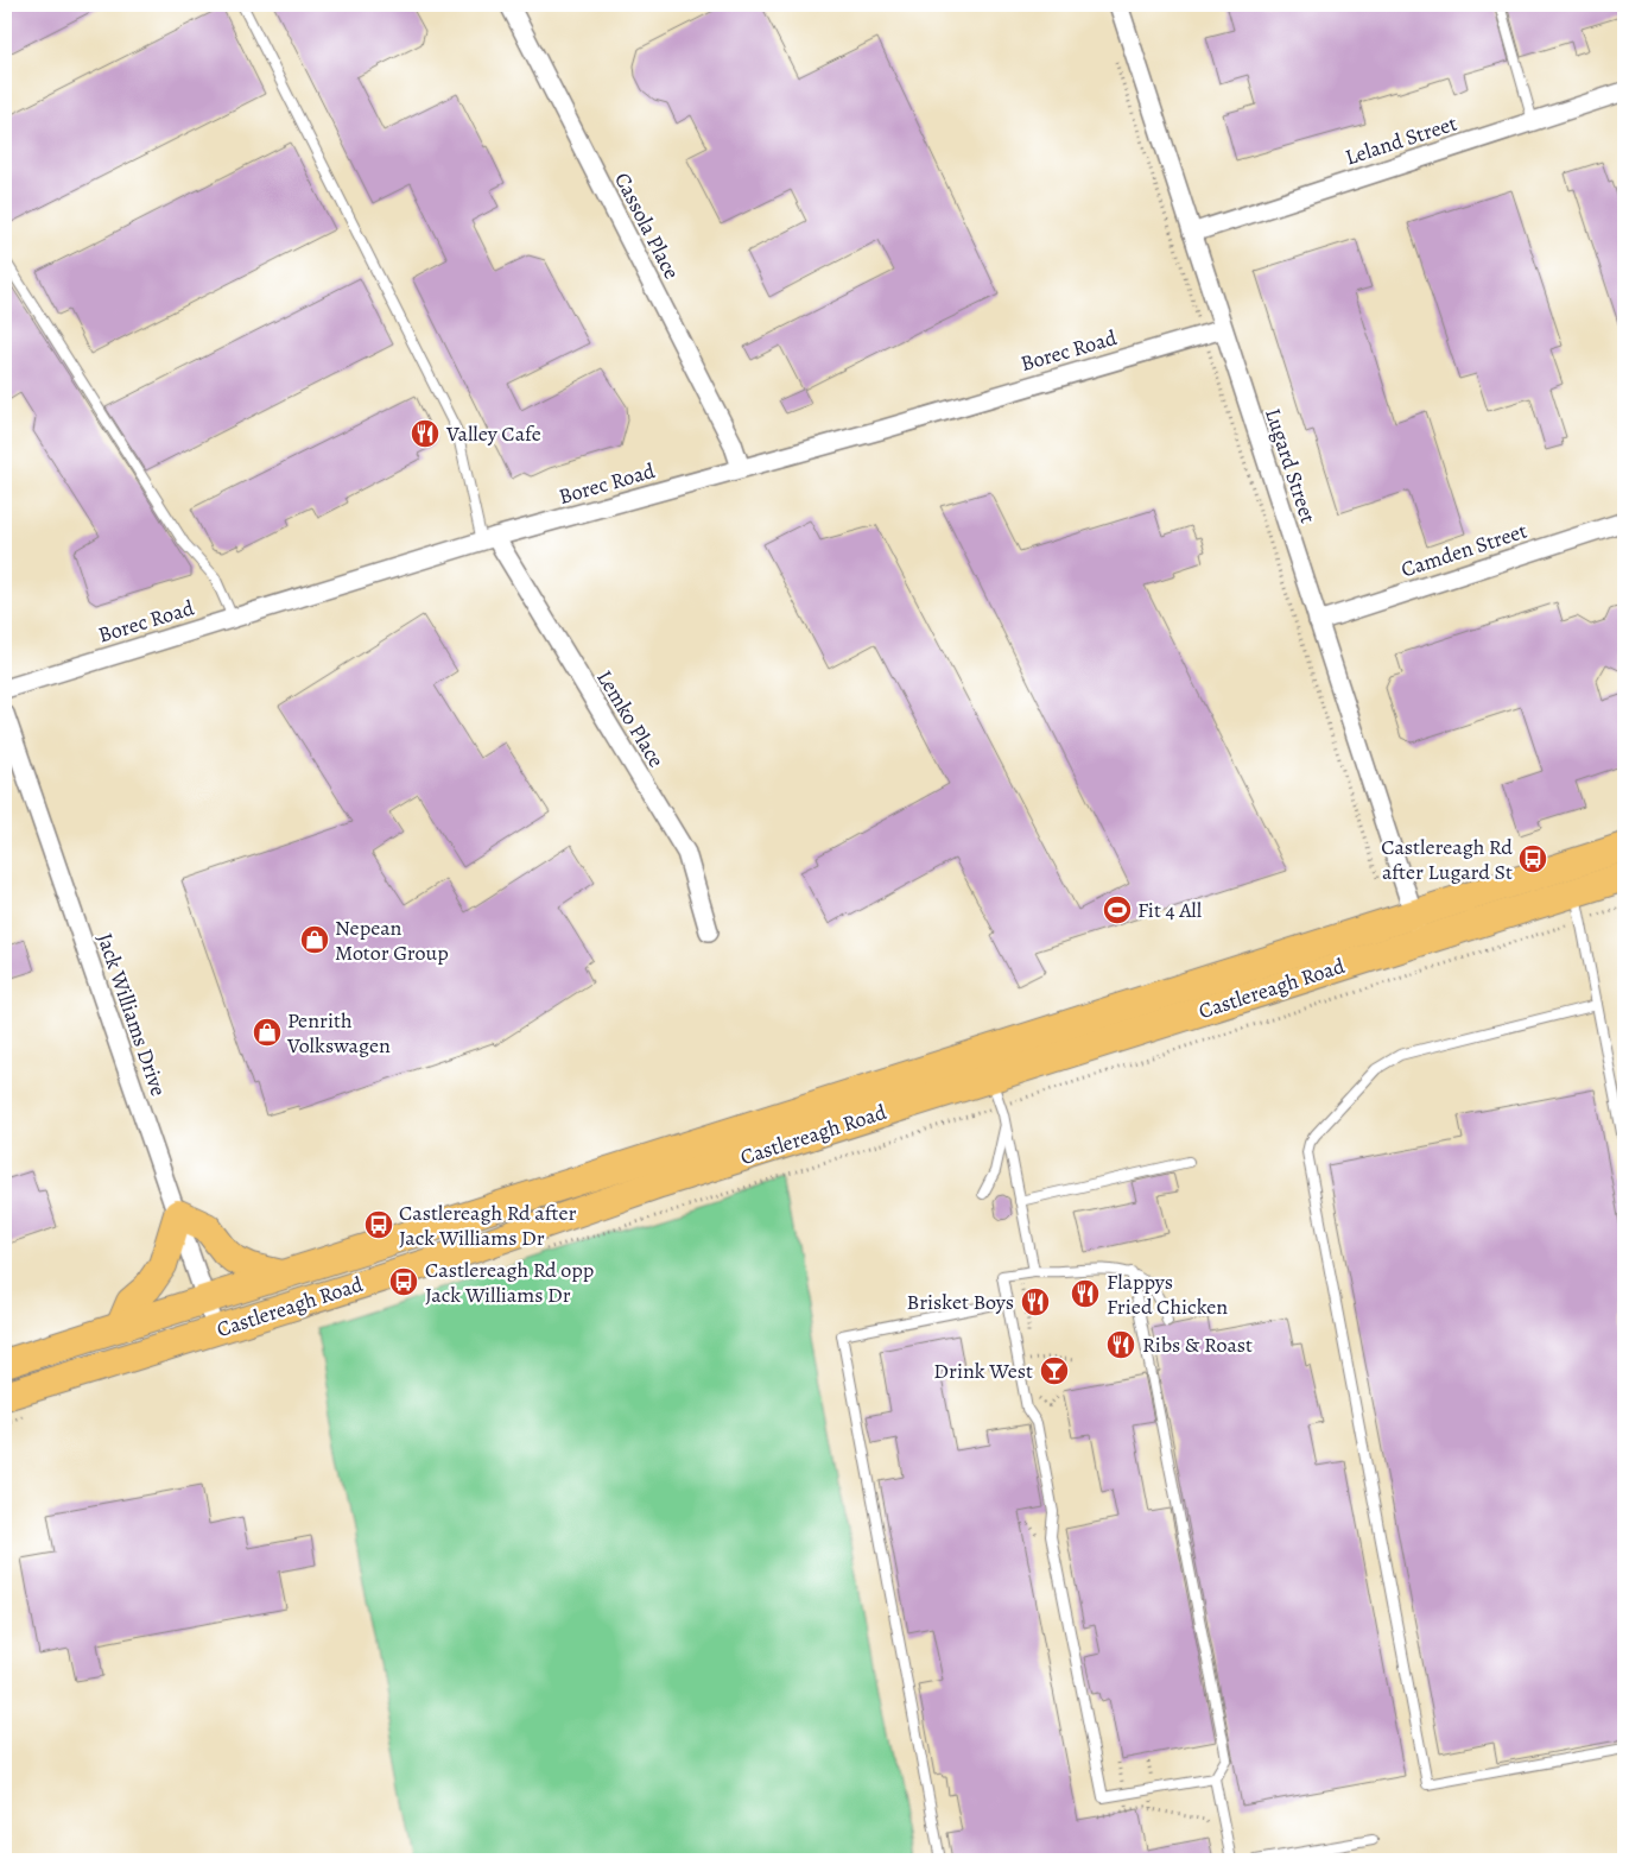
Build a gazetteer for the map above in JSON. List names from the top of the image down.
{
  "streets": {
    "main road": ["Castlereagh Road"],
    "street": [
      "Leland Street",
      "Cassola Place",
      "Borec Road",
      "Lugard Street",
      "Camden Street",
      "Lemko Place",
      "Jack Williams Drive"
    ]
  },
  "crossings": [
    ["Leland Street", "Lugard Street"],
    ["Cassola Place", "Borec Road"],
    ["Borec Road", "Lugard Street"],
    ["Borec Road", "Lemko Place"],
    ["Lugard Street", "Camden Street"],
    ["Lugard Street", "Castlereagh Road"],
    ["Castlereagh Road", "Jack Williams Drive"]
  ],
  "places": {
    "restaurant": [
      "Valley Cafe",
      "Flappys Fried Chicken",
      "Brisket Boys",
      "Ribs & Roast"
    ],
    "bus stop": ["Castlereagh Rd after Lugard St", "Castlereagh Rd after Jack Williams Dr", "Castlereagh Rd opp Jack Williams Dr"],
    "sports": ["Fit 4 All"],
    "shop": ["Nepean Motor Group", "Penrith Volkswagen"],
    "bar": ["Drink West"]
  }
}
